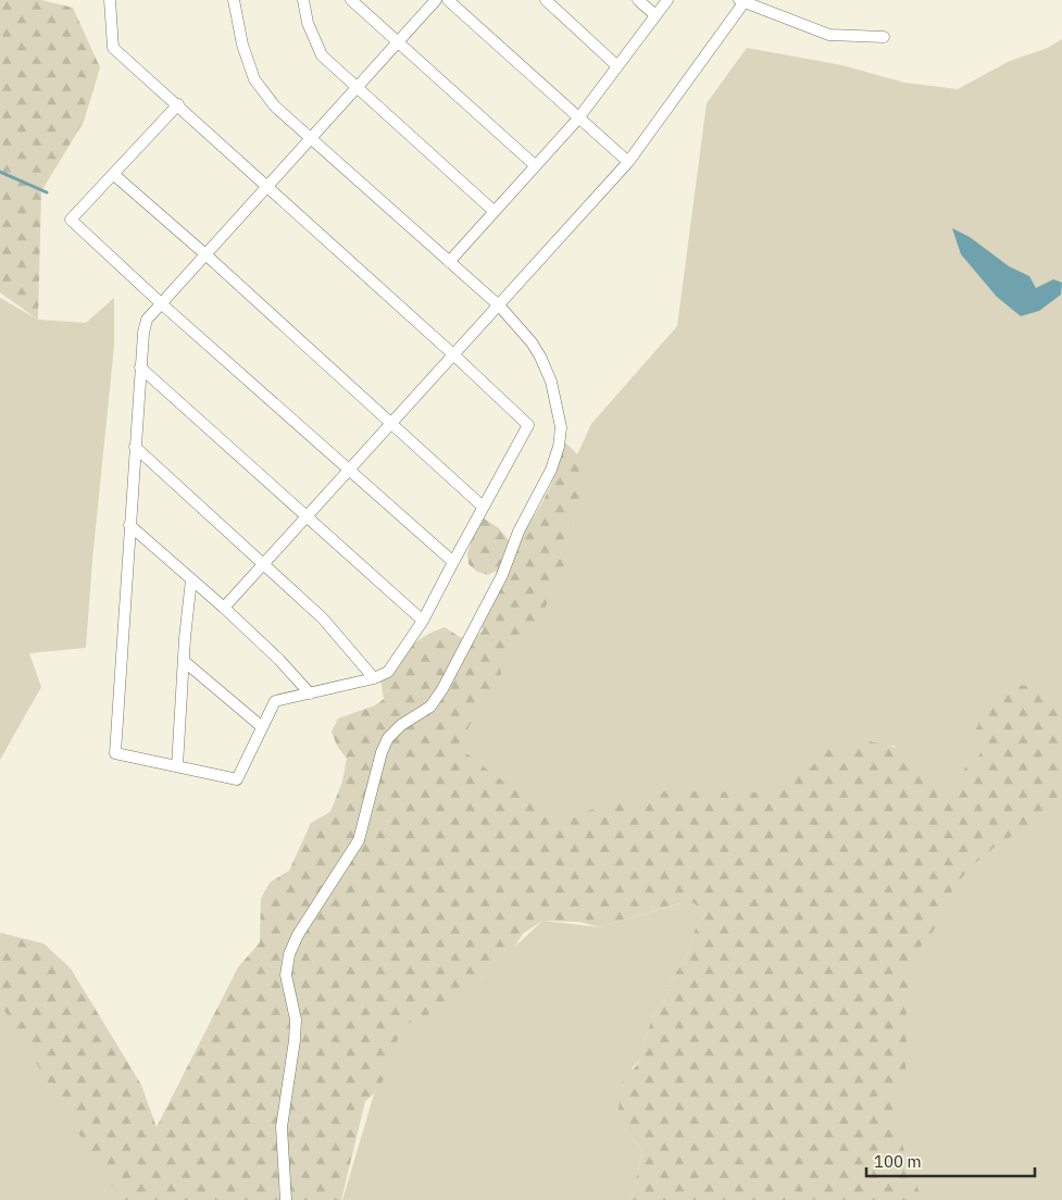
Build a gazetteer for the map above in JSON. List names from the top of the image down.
{
  "scale_bar": "100 m"
}
